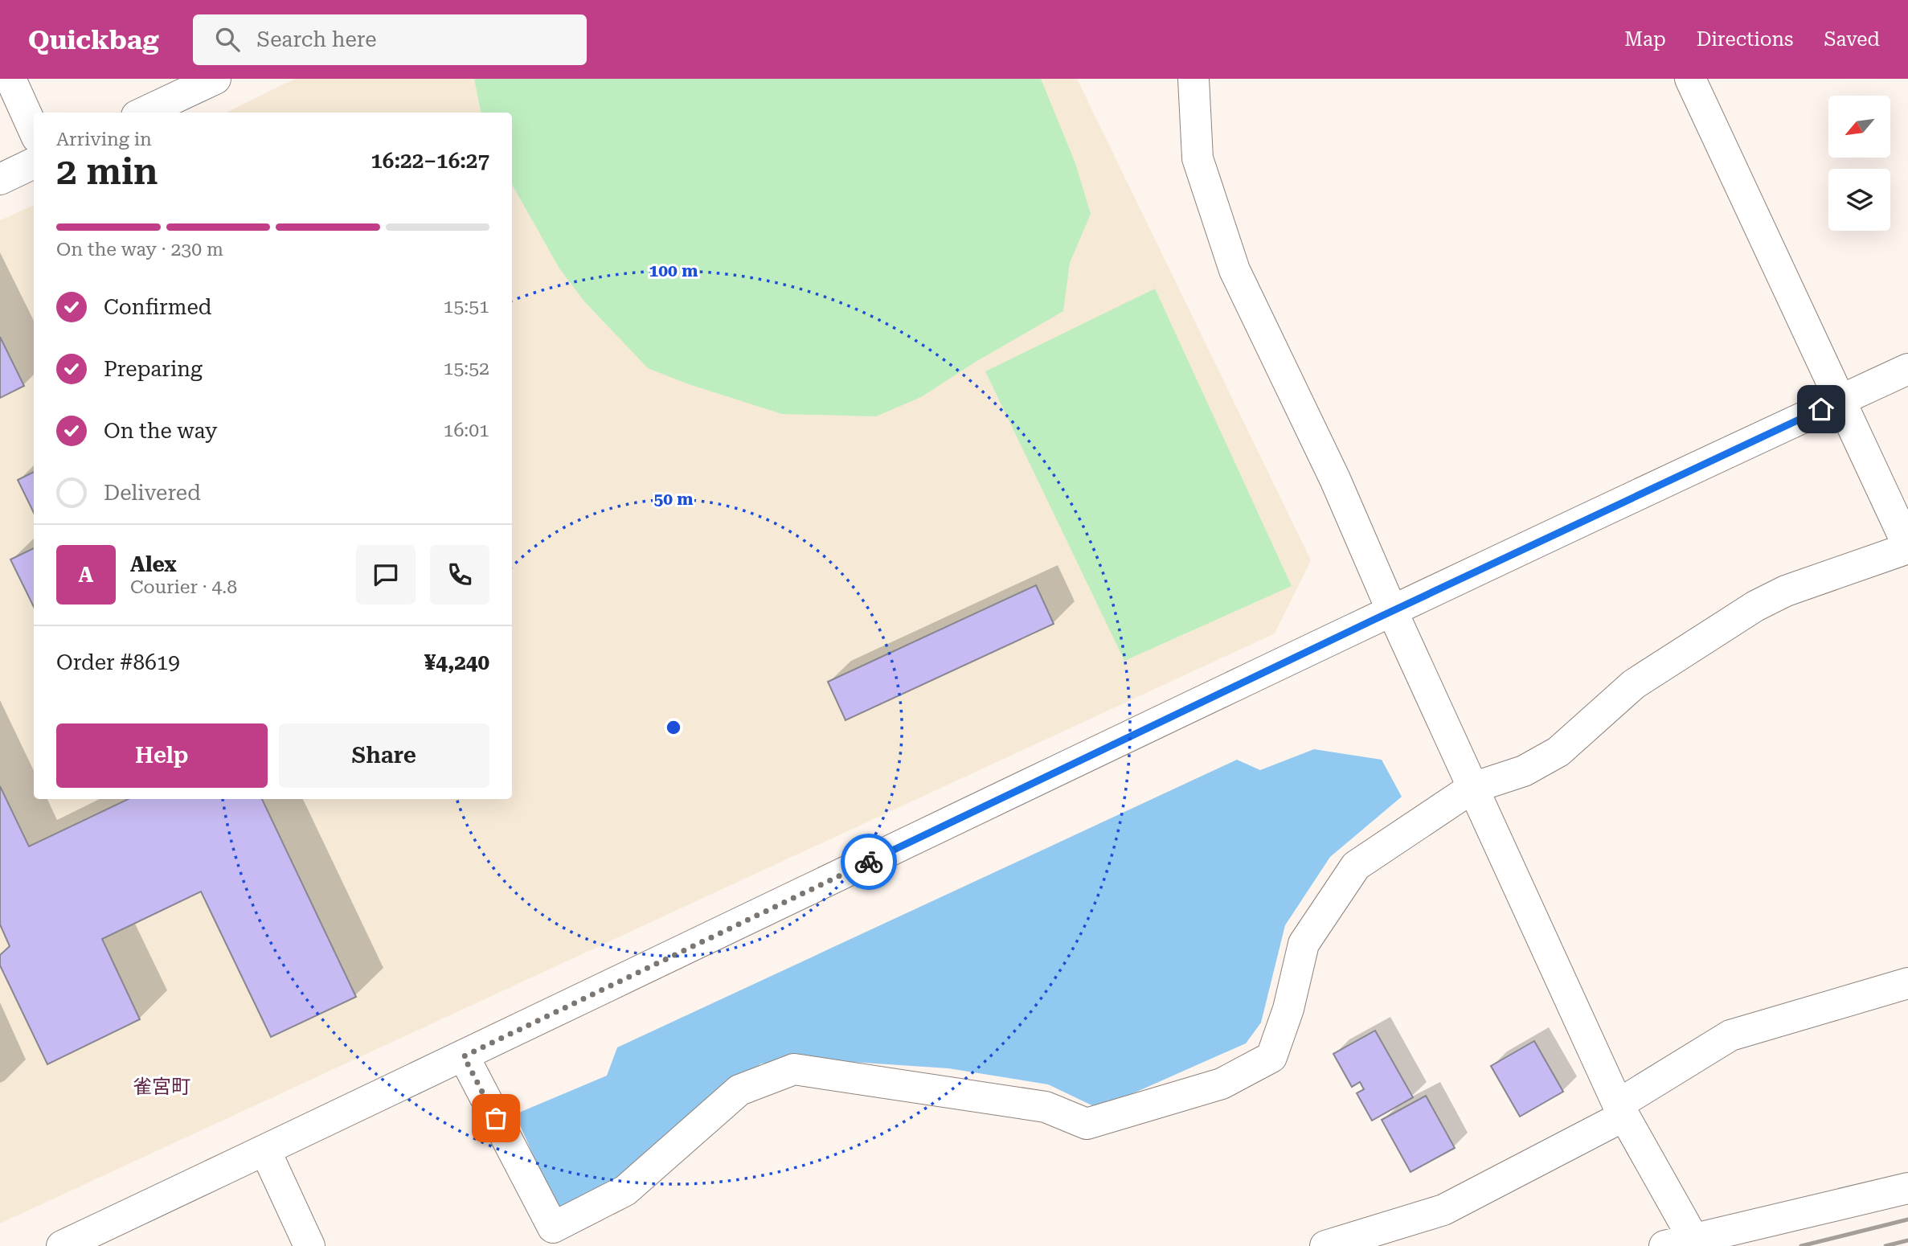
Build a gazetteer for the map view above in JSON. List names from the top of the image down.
{
  "districts": ["雀宮町"],
  "north": "bottom left",
  "page": {
    "header": "Quickbag",
    "search": "Search here",
    "nav": ["Map", "Directions", "Saved"],
    "heading": ["2 min", "Arriving in", "16:22–16:27"],
    "panel": [
      "Alex",
      "Courier · 4.8",
      "Order #8619",
      "¥4,240"
    ],
    "bar": "On the way · 230 m",
    "list": [
      ["Confirmed", "15:51"],
      ["Preparing", "15:52"],
      ["On the way", "16:01"],
      "Delivered"
    ],
    "round": "A",
    "buttons": ["Help", "Share"]
  },
  "rings": ["100 m", "50 m"]
}
